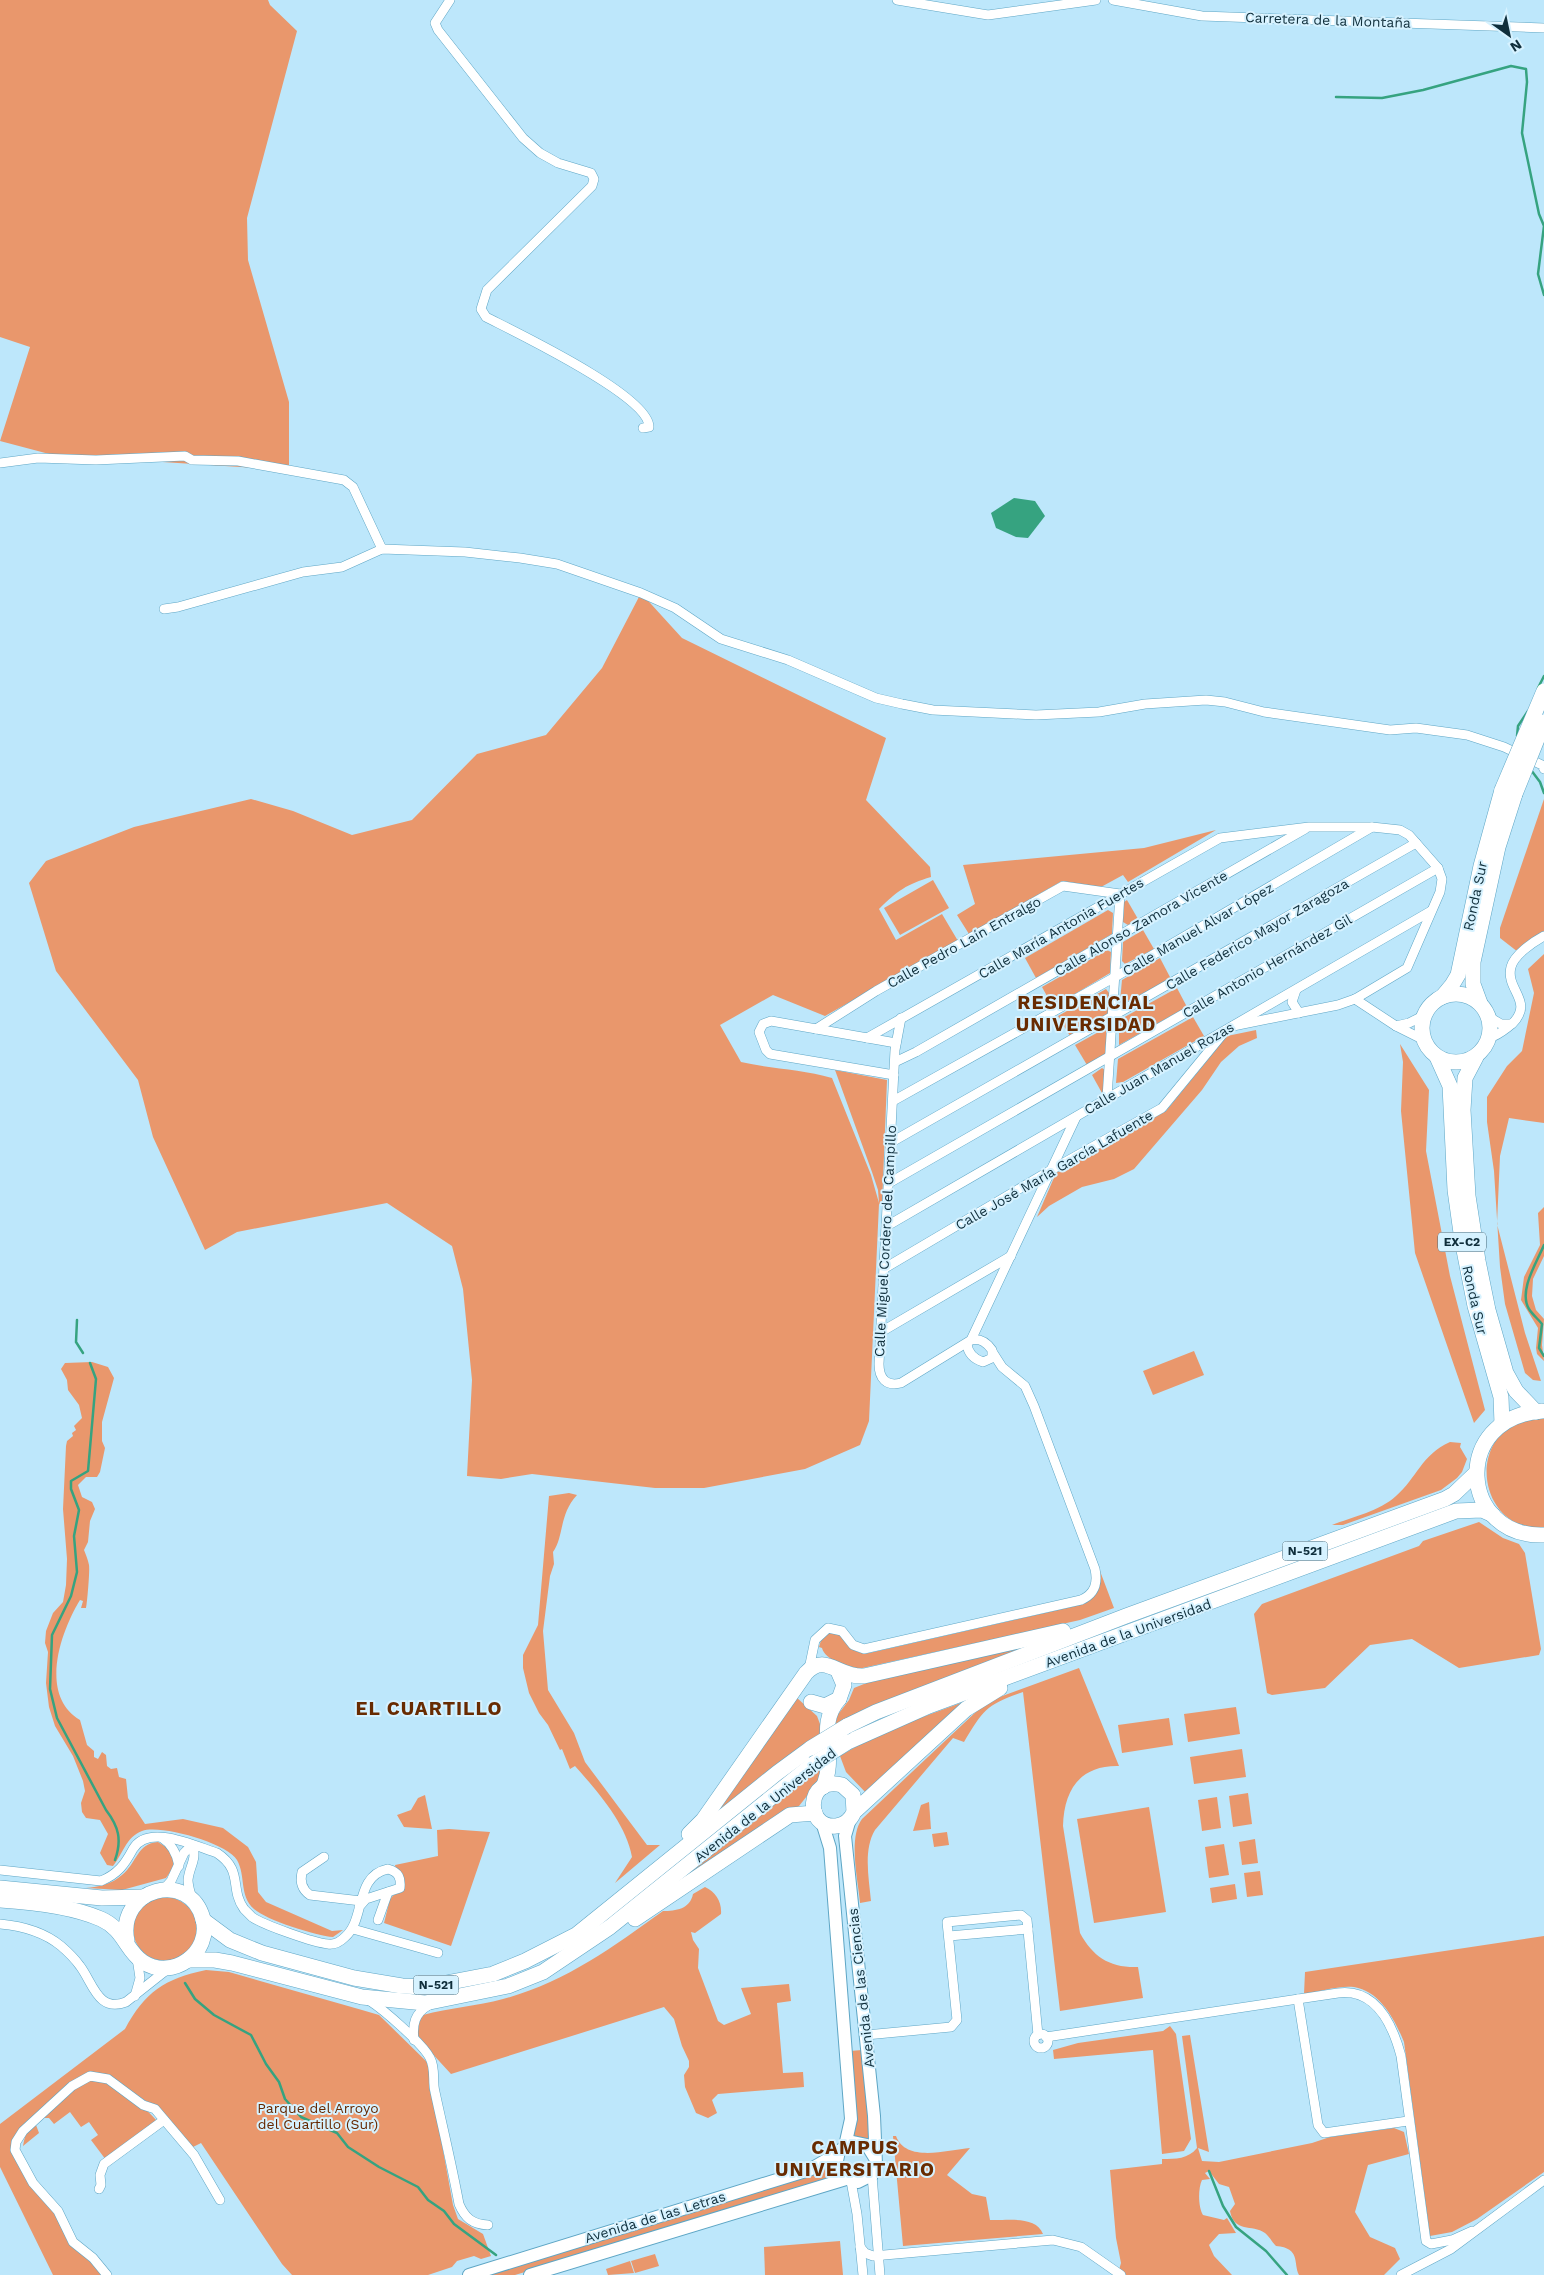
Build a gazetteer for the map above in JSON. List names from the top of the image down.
{
  "streets": {
    "highway": [
      "Ronda Sur",
      "EX-C2",
      "N-521",
      "Avenida de la Universidad"
    ],
    "main road": ["Avenida de las Ciencias", "Avenida de las Letras"],
    "street": [
      "Carretera de la Montaña",
      "Calle Alonso Zamora Vicente",
      "Calle María Antonia Fuertes",
      "Calle Manuel Alvar López",
      "Calle Federico Mayor Zaragoza",
      "Calle Pedro Laín Entralgo",
      "Calle Antonio Hernández Gil",
      "Calle Juan Manuel Rozas",
      "Calle José María García Lafuente",
      "Calle Miguel Cordero del Campillo"
    ]
  },
  "crossings": [
    ["Ronda Sur", "EX-C2"],
    ["Ronda Sur", "N-521"],
    ["Calle Alonso Zamora Vicente", "Calle Miguel Cordero del Campillo"],
    ["Calle María Antonia Fuertes", "Calle Pedro Laín Entralgo"],
    ["Calle María Antonia Fuertes", "Calle Miguel Cordero del Campillo"],
    ["Calle Manuel Alvar López", "Calle Miguel Cordero del Campillo"],
    ["Calle Federico Mayor Zaragoza", "Calle Miguel Cordero del Campillo"],
    ["Calle Antonio Hernández Gil", "Calle Miguel Cordero del Campillo"],
    ["Calle Juan Manuel Rozas", "Calle José María García Lafuente"],
    ["Calle Juan Manuel Rozas", "Calle Miguel Cordero del Campillo"],
    ["Calle José María García Lafuente", "Calle Miguel Cordero del Campillo"],
    ["N-521", "Avenida de la Universidad"],
    ["Avenida de las Ciencias", "Avenida de las Letras"]
  ],
  "districts": ["RESIDENCIAL UNIVERSIDAD", "EL CUARTILLO", "CAMPUS UNIVERSITARIO"],
  "parks": ["Parque del Arroyo del Cuartillo (Sur)"],
  "north": "bottom right"
}
